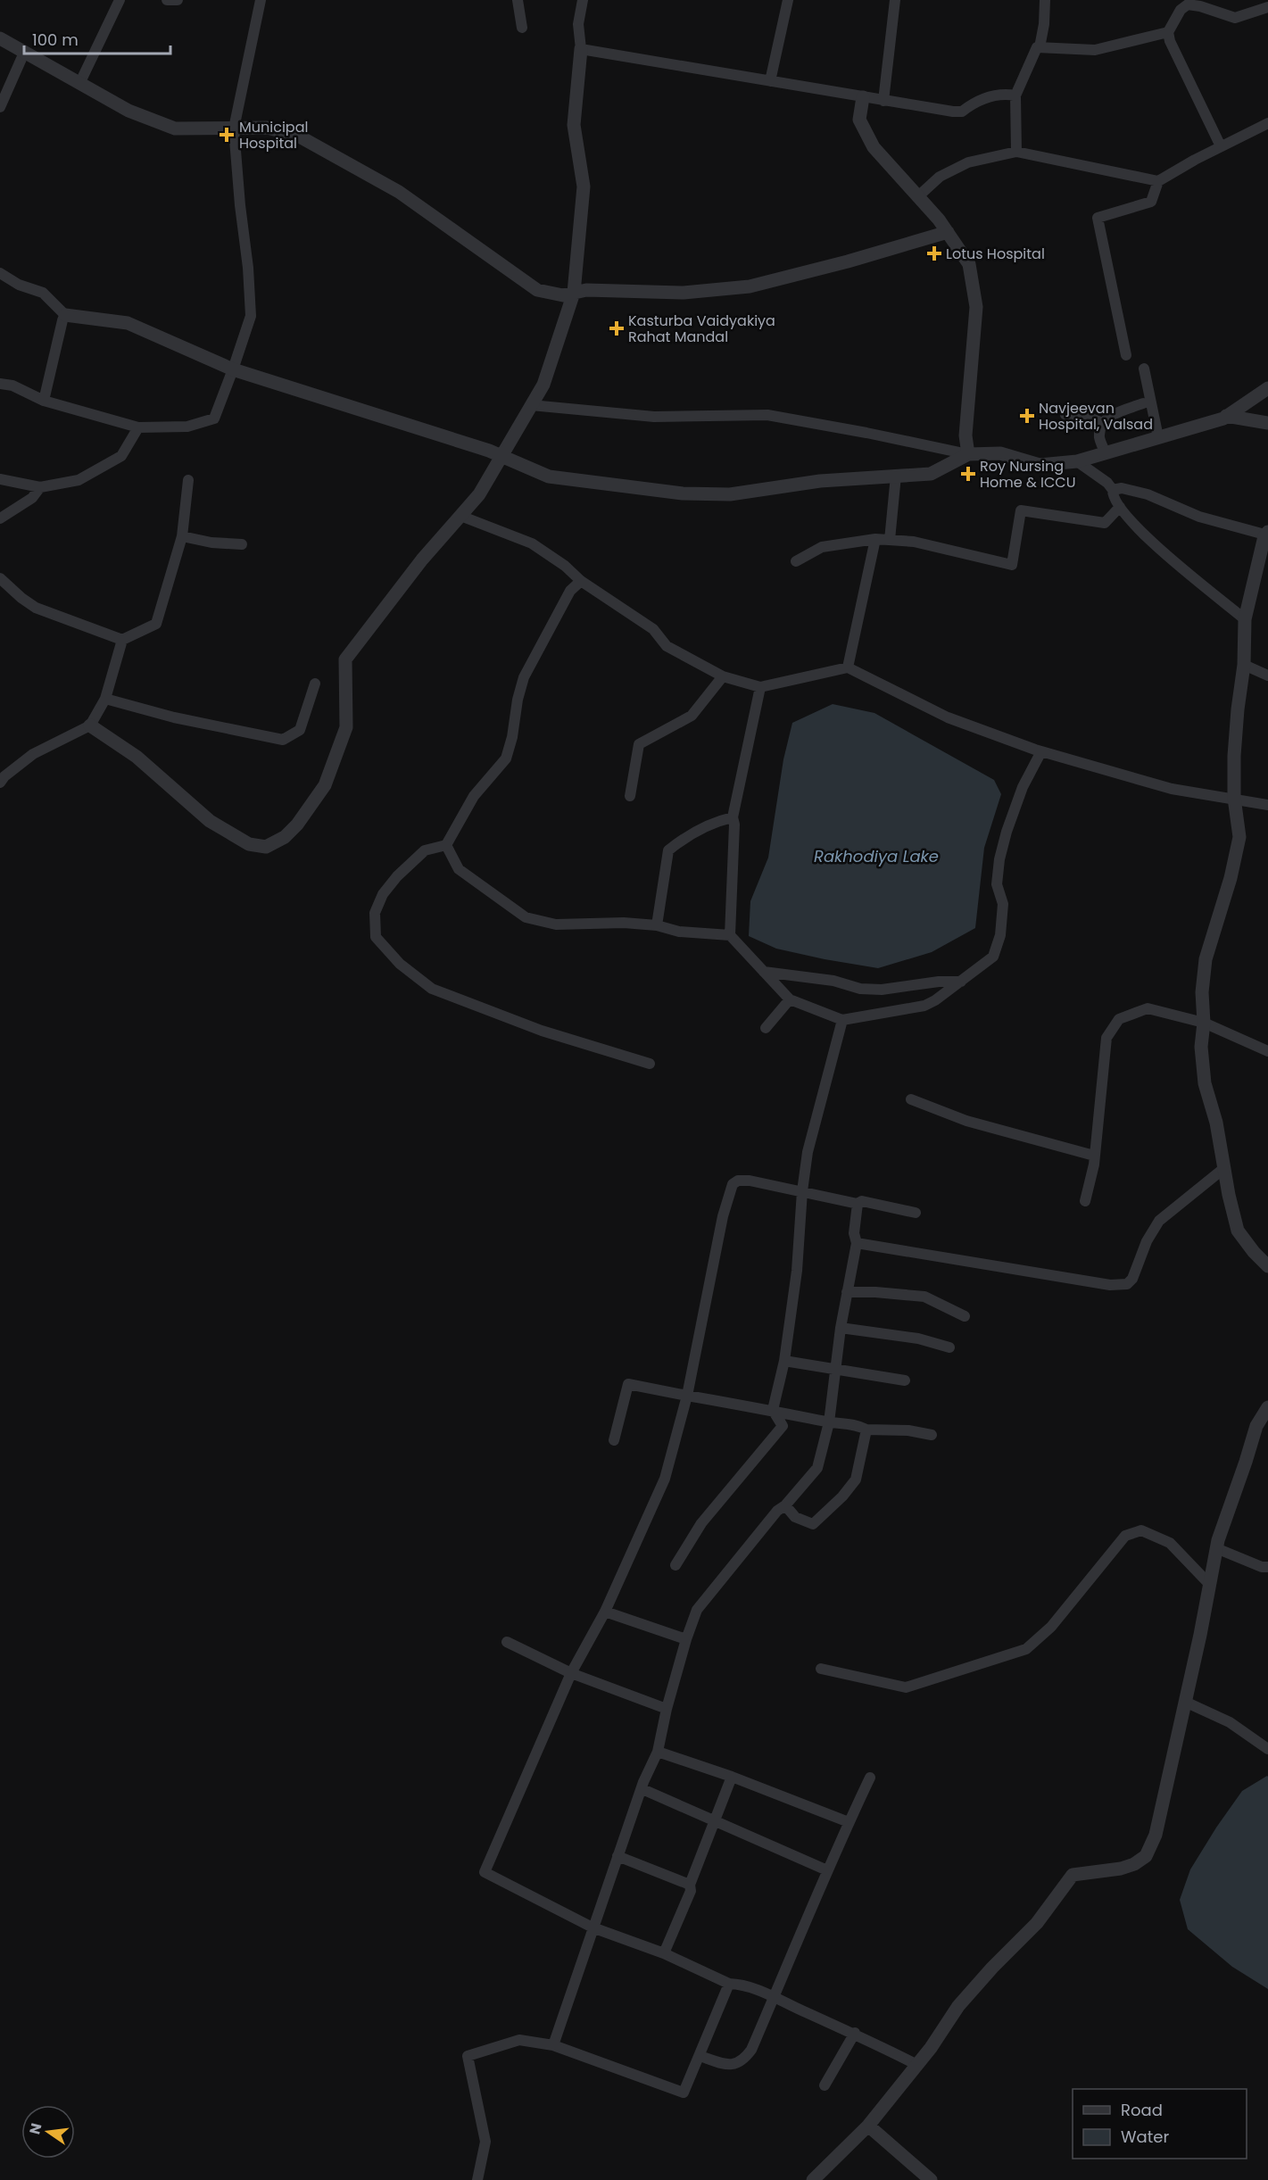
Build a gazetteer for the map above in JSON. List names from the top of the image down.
{
  "water": ["Rakhodiya Lake"],
  "places": {
    "health": [
      "Municipal Hospital",
      "Lotus Hospital",
      "Kasturba Vaidyakiya Rahat Mandal",
      "Navjeevan Hospital, Valsad",
      "Roy Nursing Home & ICCU"
    ]
  },
  "legend": ["Road", "Water"],
  "scale_bar": "100 m",
  "north": "left"
}
